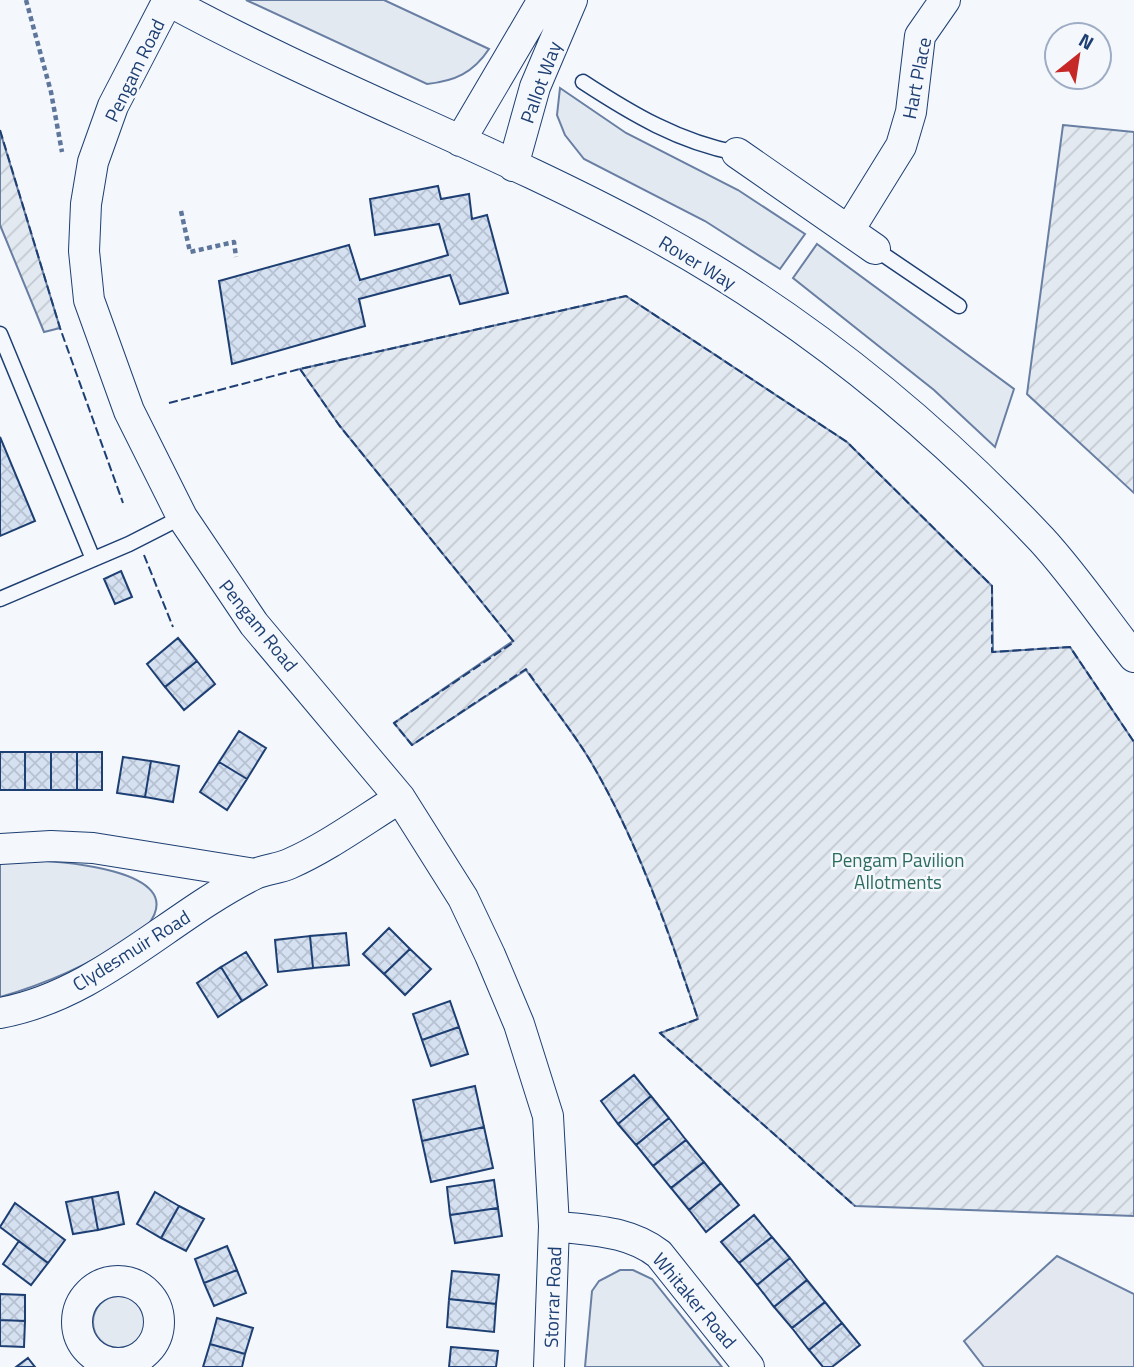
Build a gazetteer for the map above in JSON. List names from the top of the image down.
{
  "streets": {
    "street": [
      "Pengam Road",
      "Hart Place",
      "Pallot Way",
      "Rover Way",
      "Clydesmuir Road",
      "Storrar Road",
      "Whitaker Road"
    ]
  },
  "crossings": [
    ["Pengam Road", "Rover Way"],
    ["Pengam Road", "Clydesmuir Road"],
    ["Pengam Road", "Storrar Road"],
    ["Pengam Road", "Whitaker Road"],
    ["Pallot Way", "Rover Way"],
    ["Storrar Road", "Whitaker Road"]
  ],
  "parks": ["Pengam Pavilion Allotments"],
  "north": "top right"
}
